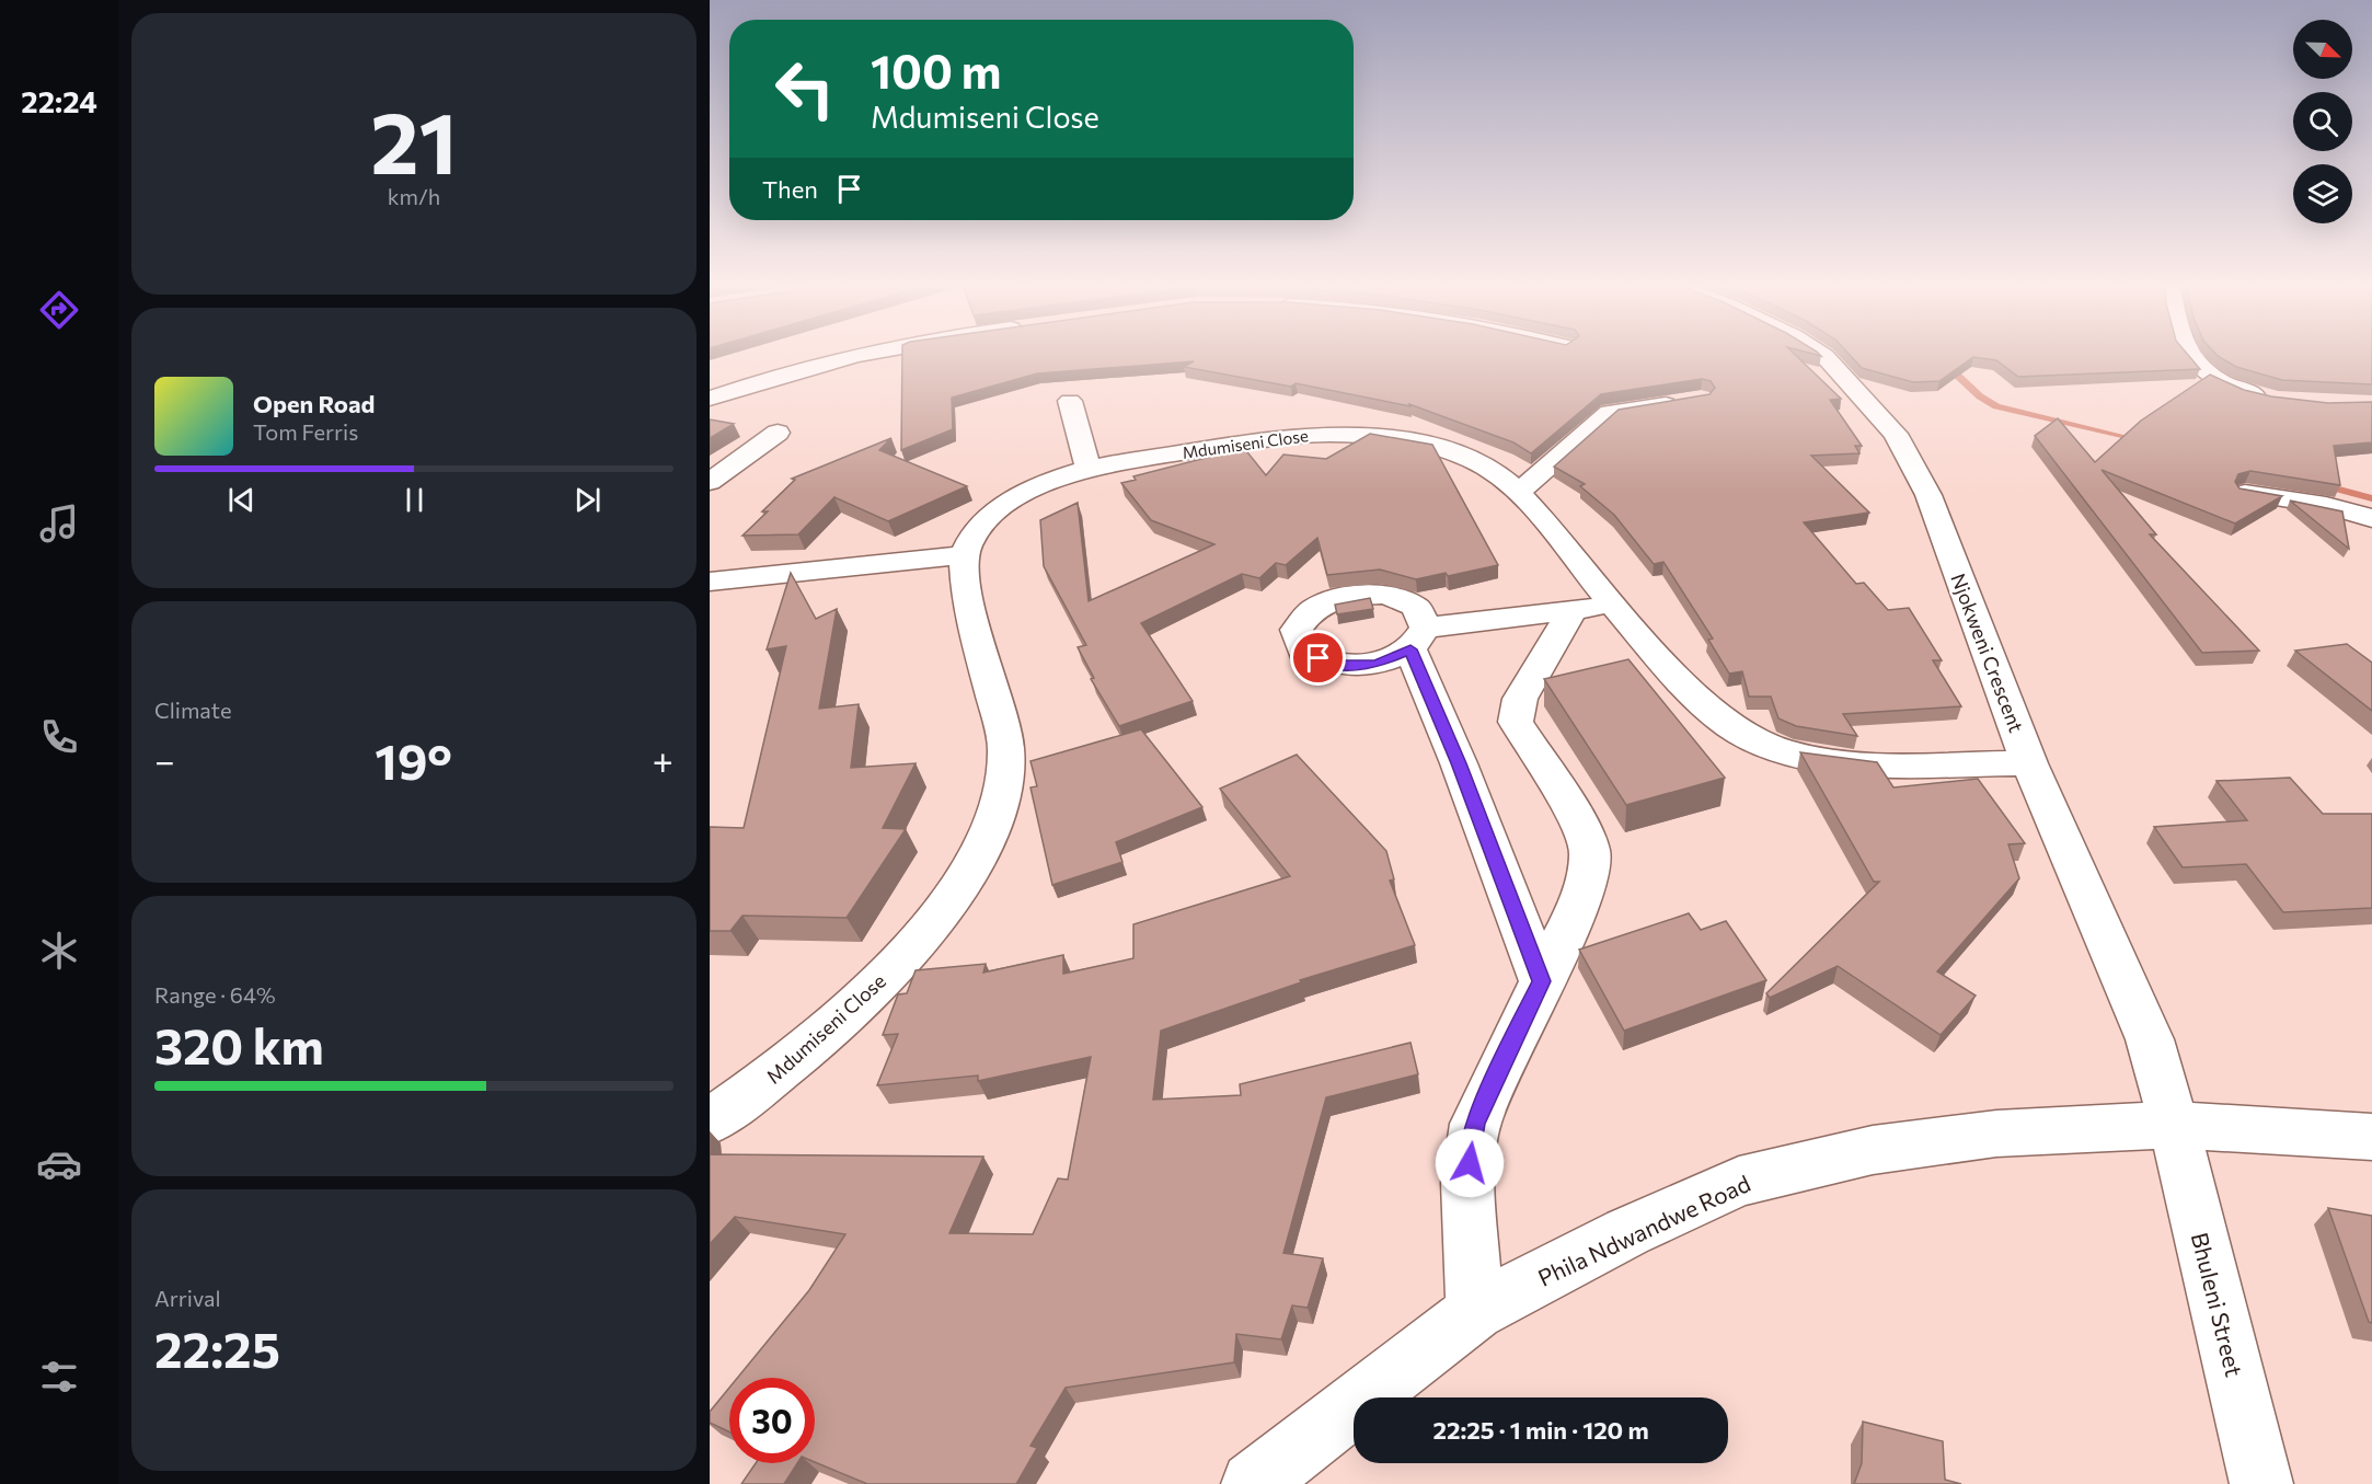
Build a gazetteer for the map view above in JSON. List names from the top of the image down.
{
  "streets": {
    "street": [
      "Mdumiseni Close",
      "Njokweni Crescent",
      "Phila Ndwandwe Road",
      "Bhuleni Street"
    ]
  },
  "crossings": [
    ["Mdumiseni Close", "Njokweni Crescent"],
    ["Njokweni Crescent", "Phila Ndwandwe Road"],
    ["Njokweni Crescent", "Bhuleni Street"],
    ["Phila Ndwandwe Road", "Bhuleni Street"]
  ],
  "north": "bottom right",
  "page": {
    "tabs": "22:24",
    "tile": [
      ["21", "km/h"],
      "Climate",
      ["Range · 64%", "320 km"],
      ["Arrival", "22:25"]
    ],
    "turn": ["100 m", "Mdumiseni Close"],
    "then": "Then",
    "song": ["Open Road", "Tom Ferris"],
    "heat": ["−", "19°", "+"],
    "limit": "30",
    "trip": "22:25 · 1 min · 120 m"
  }
}
